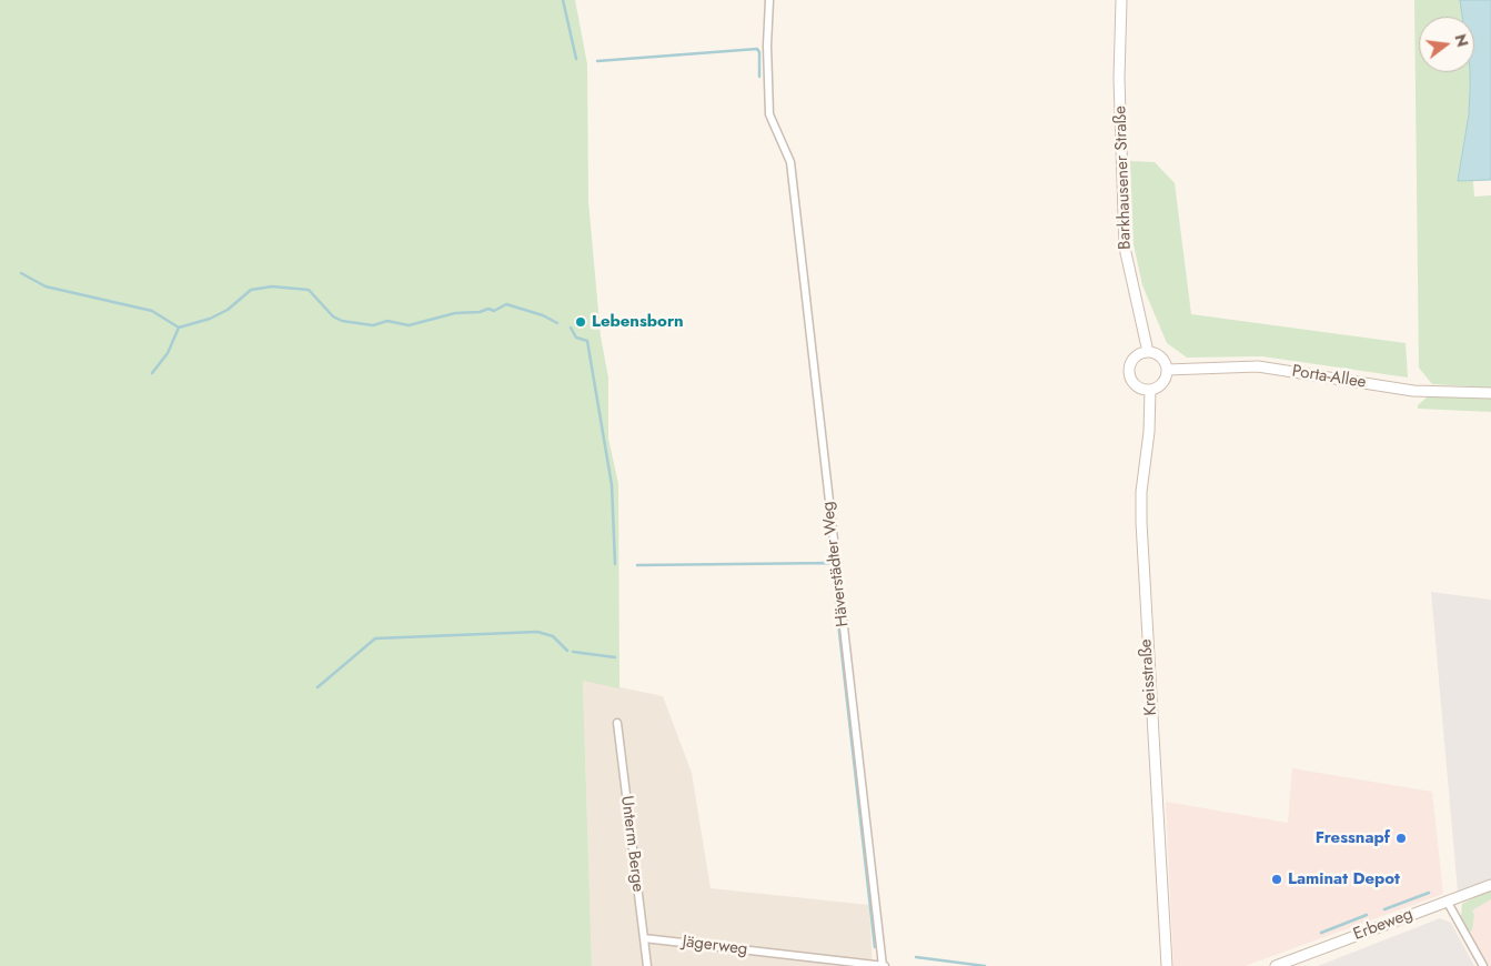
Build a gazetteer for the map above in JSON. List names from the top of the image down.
{
  "streets": {
    "main road": [
      "Barkhausener Straße",
      "Porta-Allee",
      "Kreisstraße",
      "Erbeweg"
    ],
    "street": ["Häverstädter Weg", "Unterm Berge", "Jägerweg"]
  },
  "crossings": [
    ["Barkhausener Straße", "Porta-Allee"],
    ["Barkhausener Straße", "Kreisstraße"],
    ["Porta-Allee", "Kreisstraße"],
    ["Häverstädter Weg", "Jägerweg"],
    ["Unterm Berge", "Jägerweg"]
  ],
  "places": ["Lebensborn", "Fressnapf", "Laminat Depot"],
  "north": "right"
}
